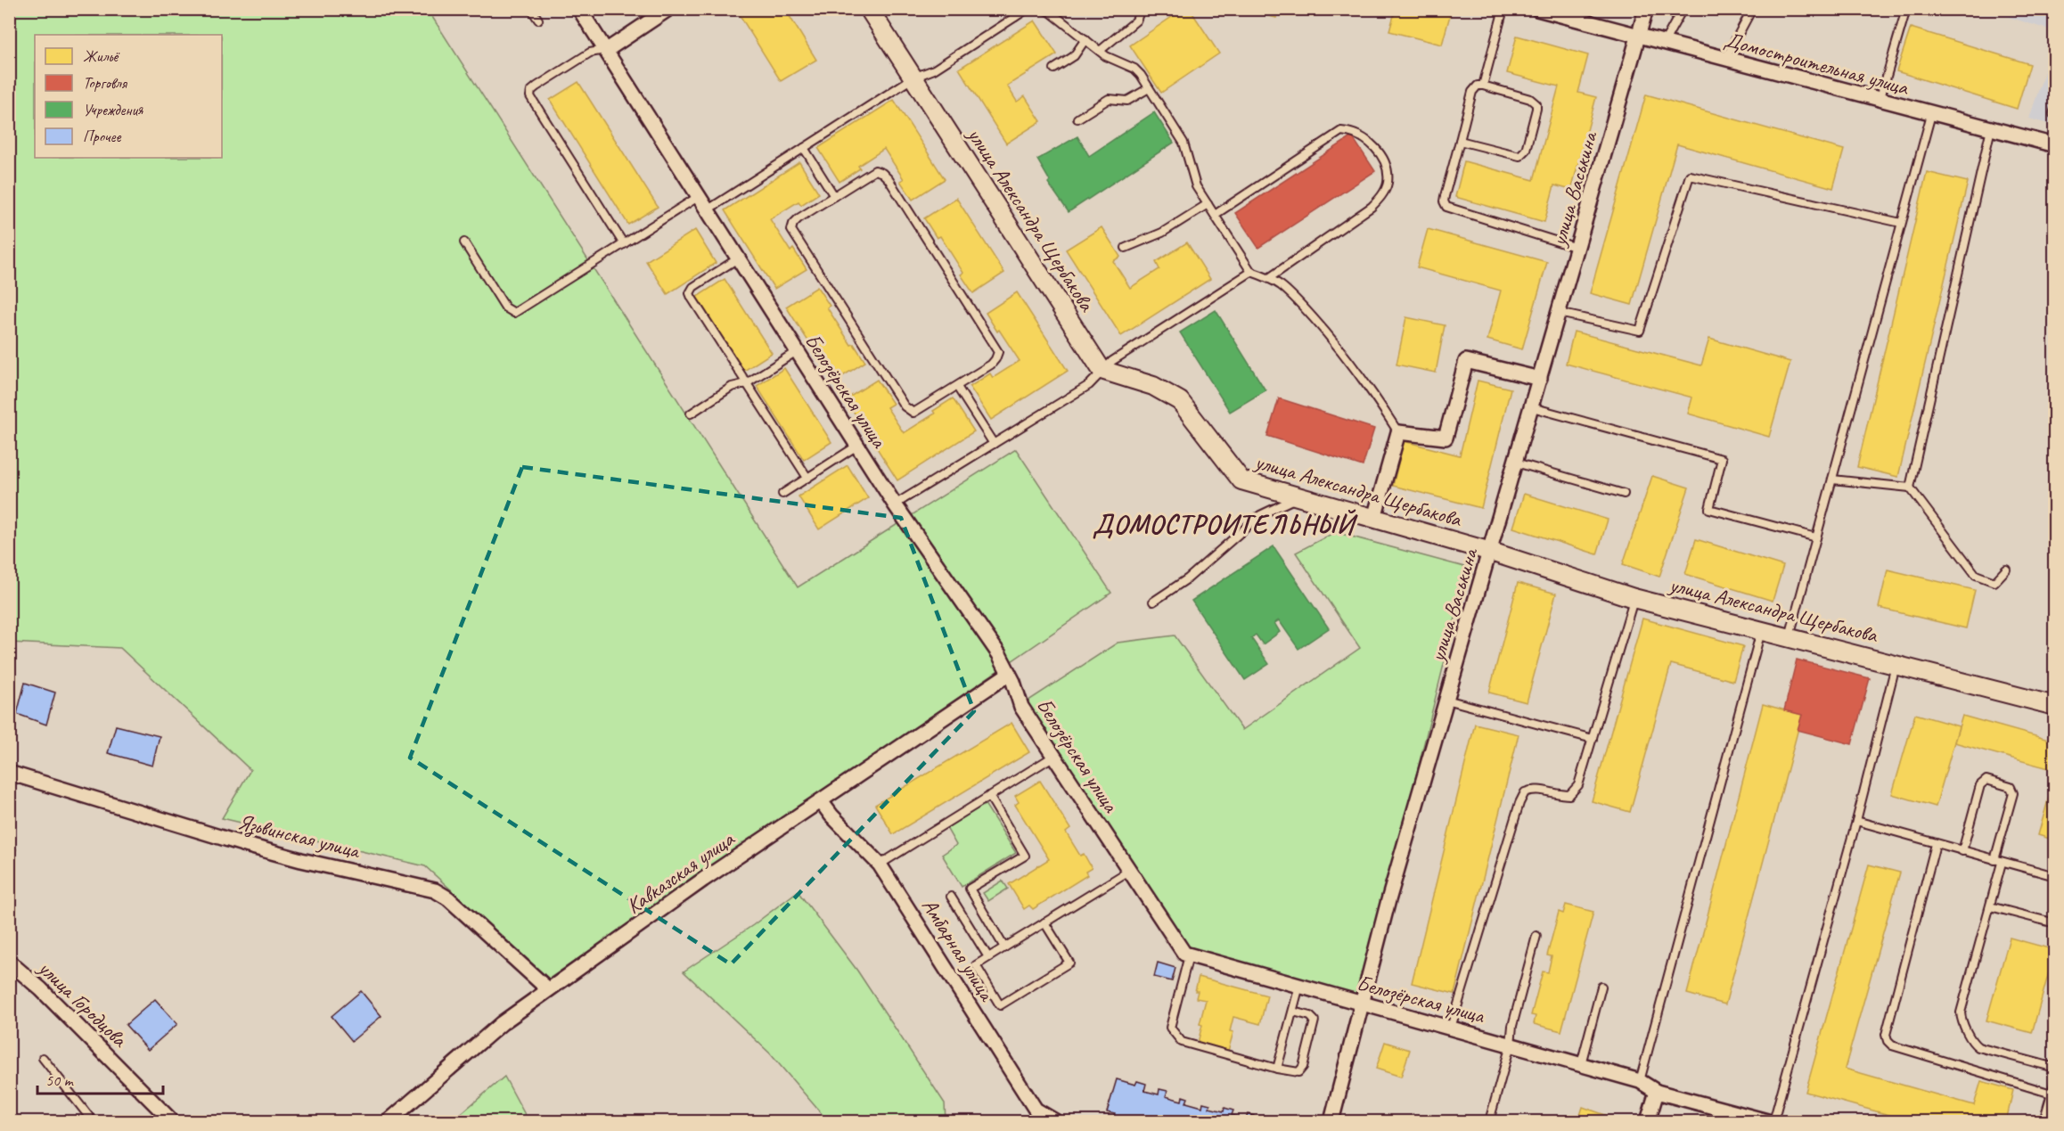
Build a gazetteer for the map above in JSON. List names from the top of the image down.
{
  "streets": {
    "street": [
      "Домостроительная улица",
      "улица Васькина",
      "улица Александра Щербакова",
      "Белозёрская улица",
      "Язьвинская улица",
      "Кавказская улица",
      "Амбарная улица",
      "улица Городцова"
    ]
  },
  "crossings": [
    ["Домостроительная улица", "улица Васькина"],
    ["улица Васькина", "улица Александра Щербакова"],
    ["улица Васькина", "Белозёрская улица"],
    ["Белозёрская улица", "Кавказская улица"],
    ["Язьвинская улица", "Кавказская улица"],
    ["Кавказская улица", "Амбарная улица"]
  ],
  "districts": ["ДОМОСТРОИТЕЛЬНЫЙ"],
  "legend": [
    "Жильё",
    "Торговля",
    "Учреждения",
    "Прочее"
  ],
  "scale_bar": "50 m"
}
